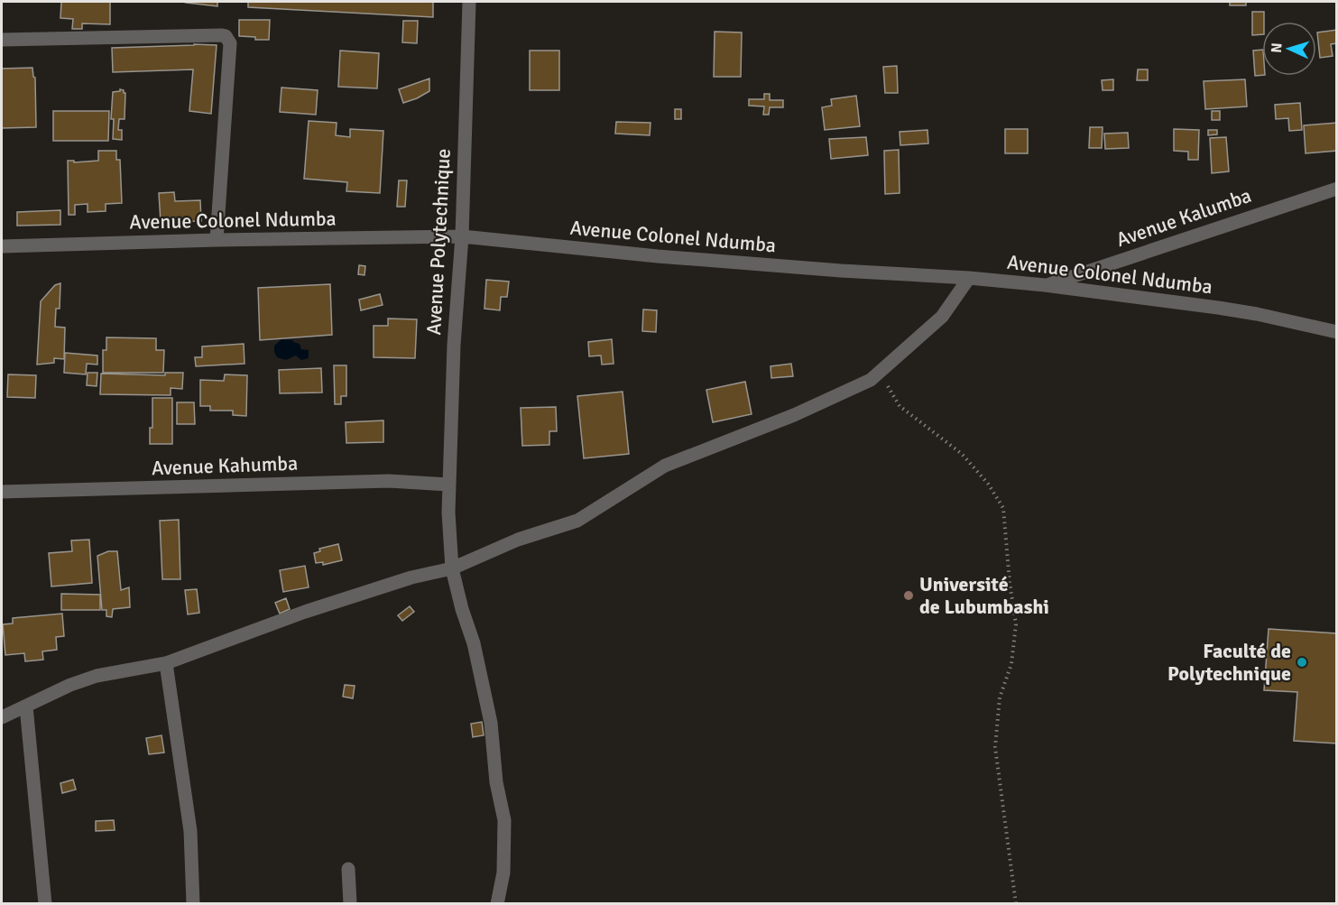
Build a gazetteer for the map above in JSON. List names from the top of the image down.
{
  "streets": {
    "street": [
      "Avenue Kalumba",
      "Avenue Colonel Ndumba",
      "Avenue Polytechnique",
      "Avenue Kahumba"
    ]
  },
  "crossings": [
    ["Avenue Kalumba", "Avenue Colonel Ndumba"],
    ["Avenue Colonel Ndumba", "Avenue Polytechnique"],
    ["Avenue Polytechnique", "Avenue Kahumba"]
  ],
  "places": ["Université de Lubumbashi", "Faculté de Polytechnique"],
  "north": "left"
}
